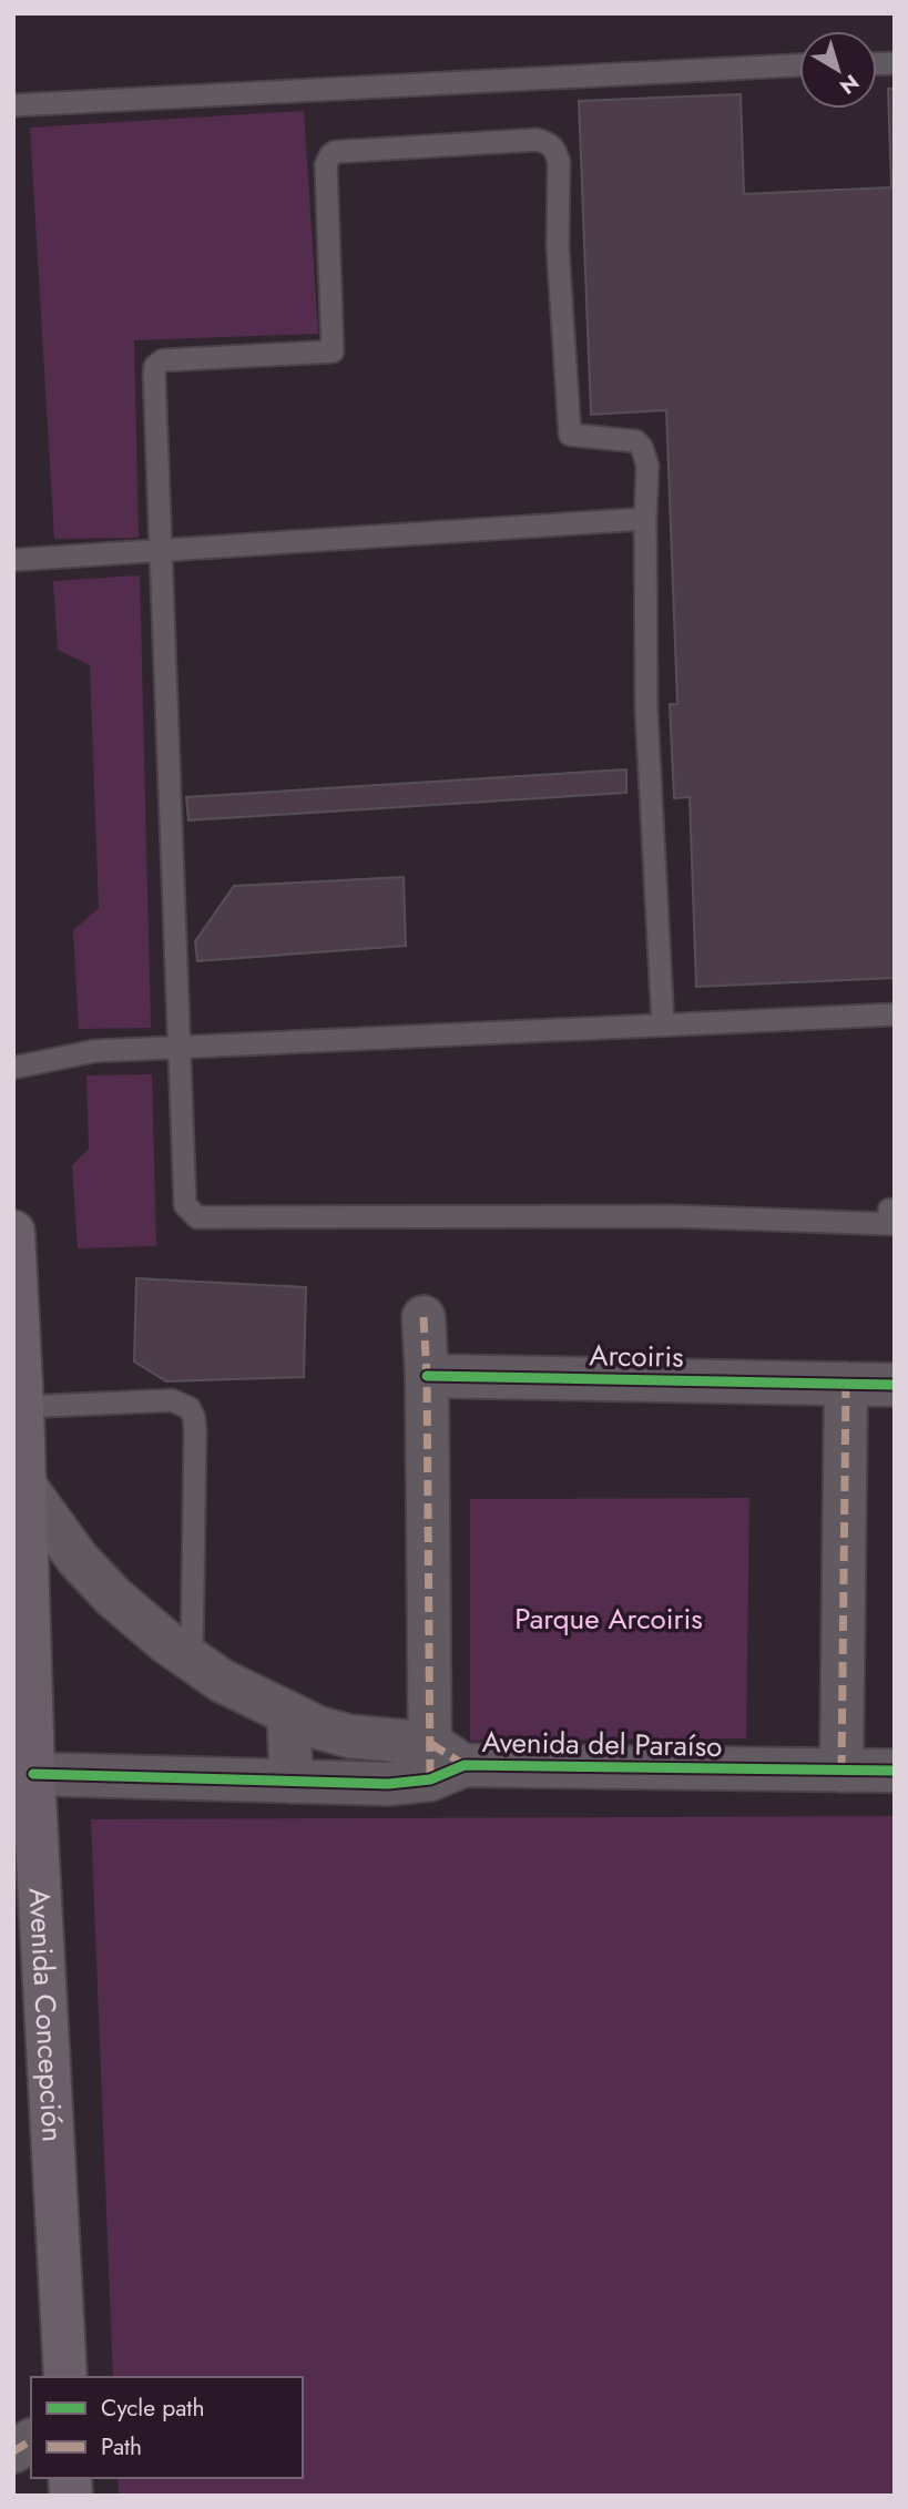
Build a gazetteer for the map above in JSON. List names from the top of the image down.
{
  "streets": {
    "main road": ["Avenida Concepción"],
    "street": ["Arcoiris", "Avenida del Paraíso"]
  },
  "crossings": [
    ["Avenida del Paraíso", "Avenida Concepción"]
  ],
  "parks": ["Parque Arcoiris"],
  "legend": ["Cycle path", "Path"],
  "north": "bottom right"
}
